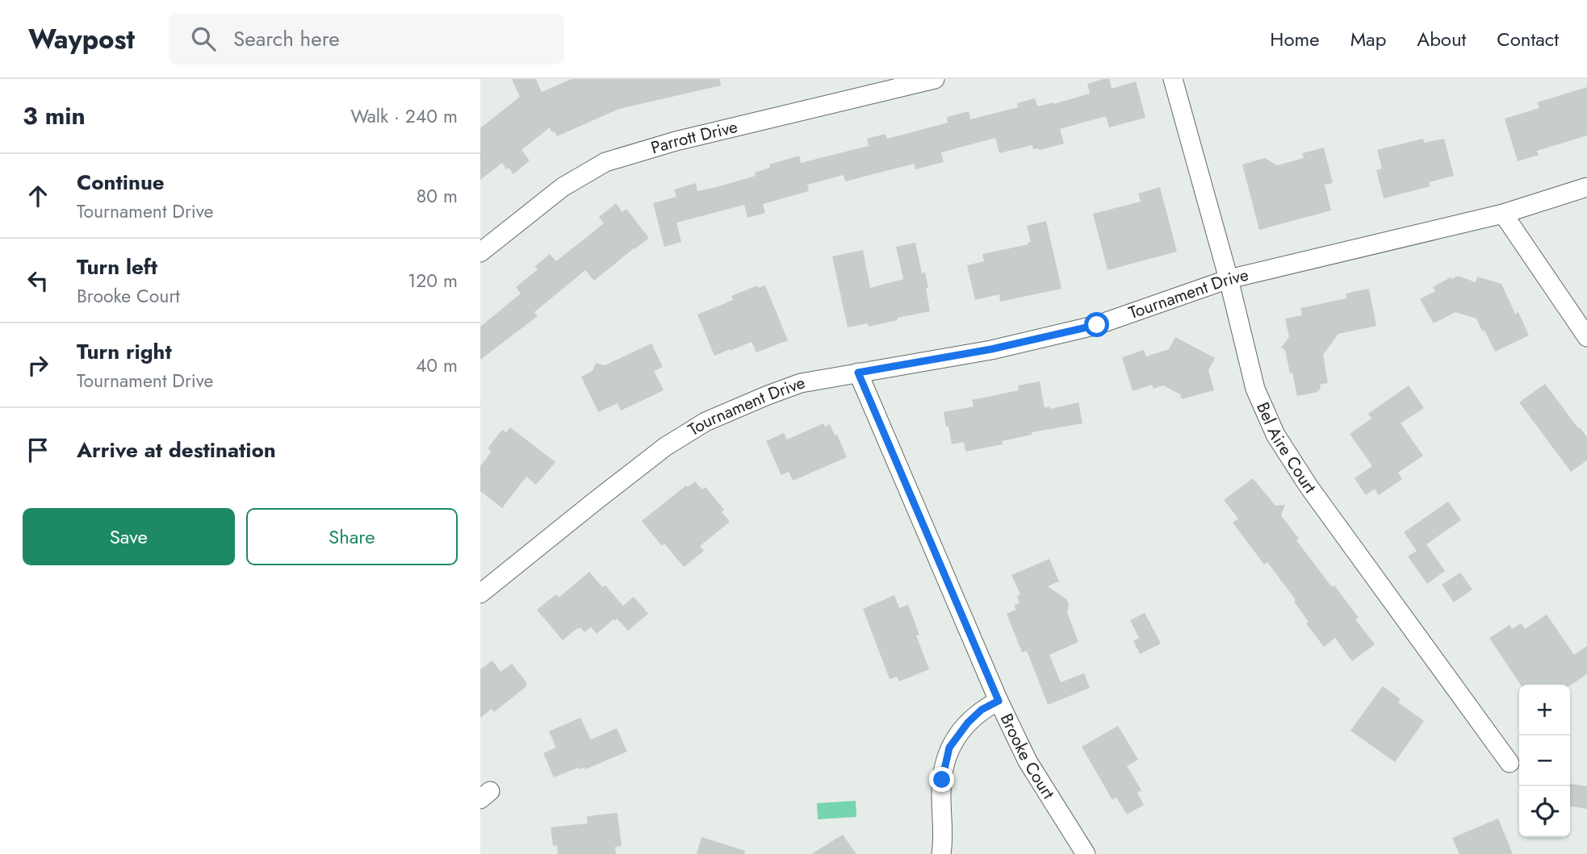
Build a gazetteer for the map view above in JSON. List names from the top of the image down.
{
  "streets": {
    "street": [
      "Parrott Drive",
      "Tournament Drive",
      "Bel Aire Court",
      "Brooke Court"
    ]
  },
  "crossings": [
    ["Tournament Drive", "Bel Aire Court"],
    ["Tournament Drive", "Brooke Court"]
  ],
  "page": {
    "header": "Waypost",
    "search": "Search here",
    "nav": [
      "Home",
      "Map",
      "About",
      "Contact"
    ],
    "heading": ["3 min", "Walk · 240 m"],
    "list": [
      ["Continue", "Tournament Drive", "80 m"],
      ["Turn left", "Brooke Court", "120 m"],
      ["Turn right", "Tournament Drive", "40 m"],
      "Arrive at destination"
    ],
    "buttons": ["Save", "Share"],
    "map_buttons": ["+", "−"]
  }
}
